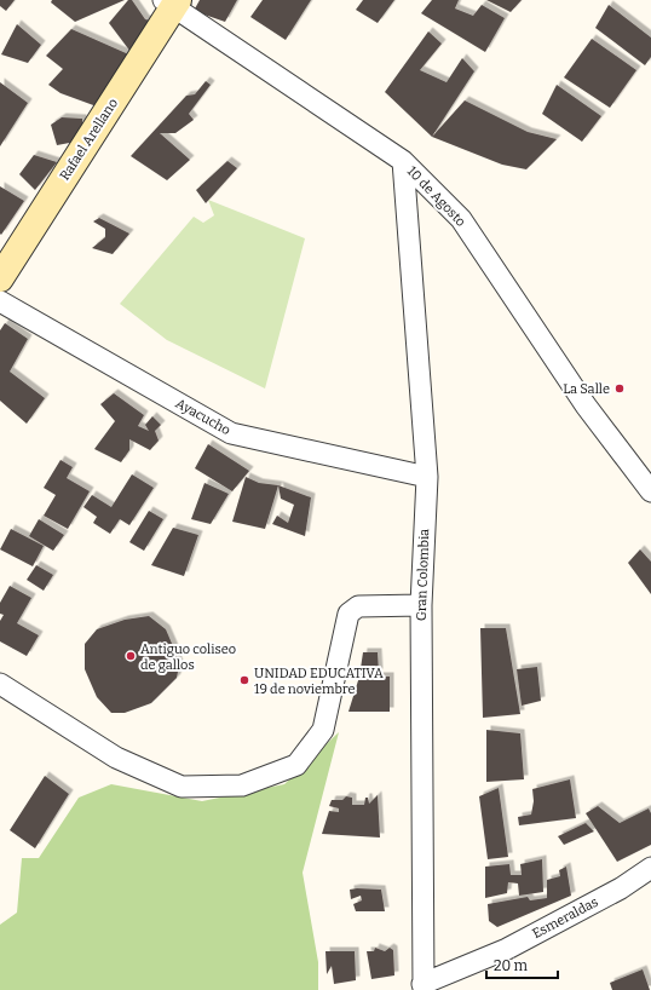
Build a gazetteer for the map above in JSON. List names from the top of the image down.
{
  "streets": {
    "main road": ["Rafael Arellano"],
    "street": [
      "10 de Agosto",
      "Ayacucho",
      "Gran Colombia",
      "Esmeraldas"
    ]
  },
  "crossings": [
    ["Rafael Arellano", "10 de Agosto"],
    ["10 de Agosto", "Gran Colombia"],
    ["Ayacucho", "Gran Colombia"],
    ["Gran Colombia", "Esmeraldas"]
  ],
  "places": ["La Salle", "Antiguo coliseo de gallos", "UNIDAD EDUCATIVA 19 de noviembre"],
  "scale_bar": "20 m"
}
